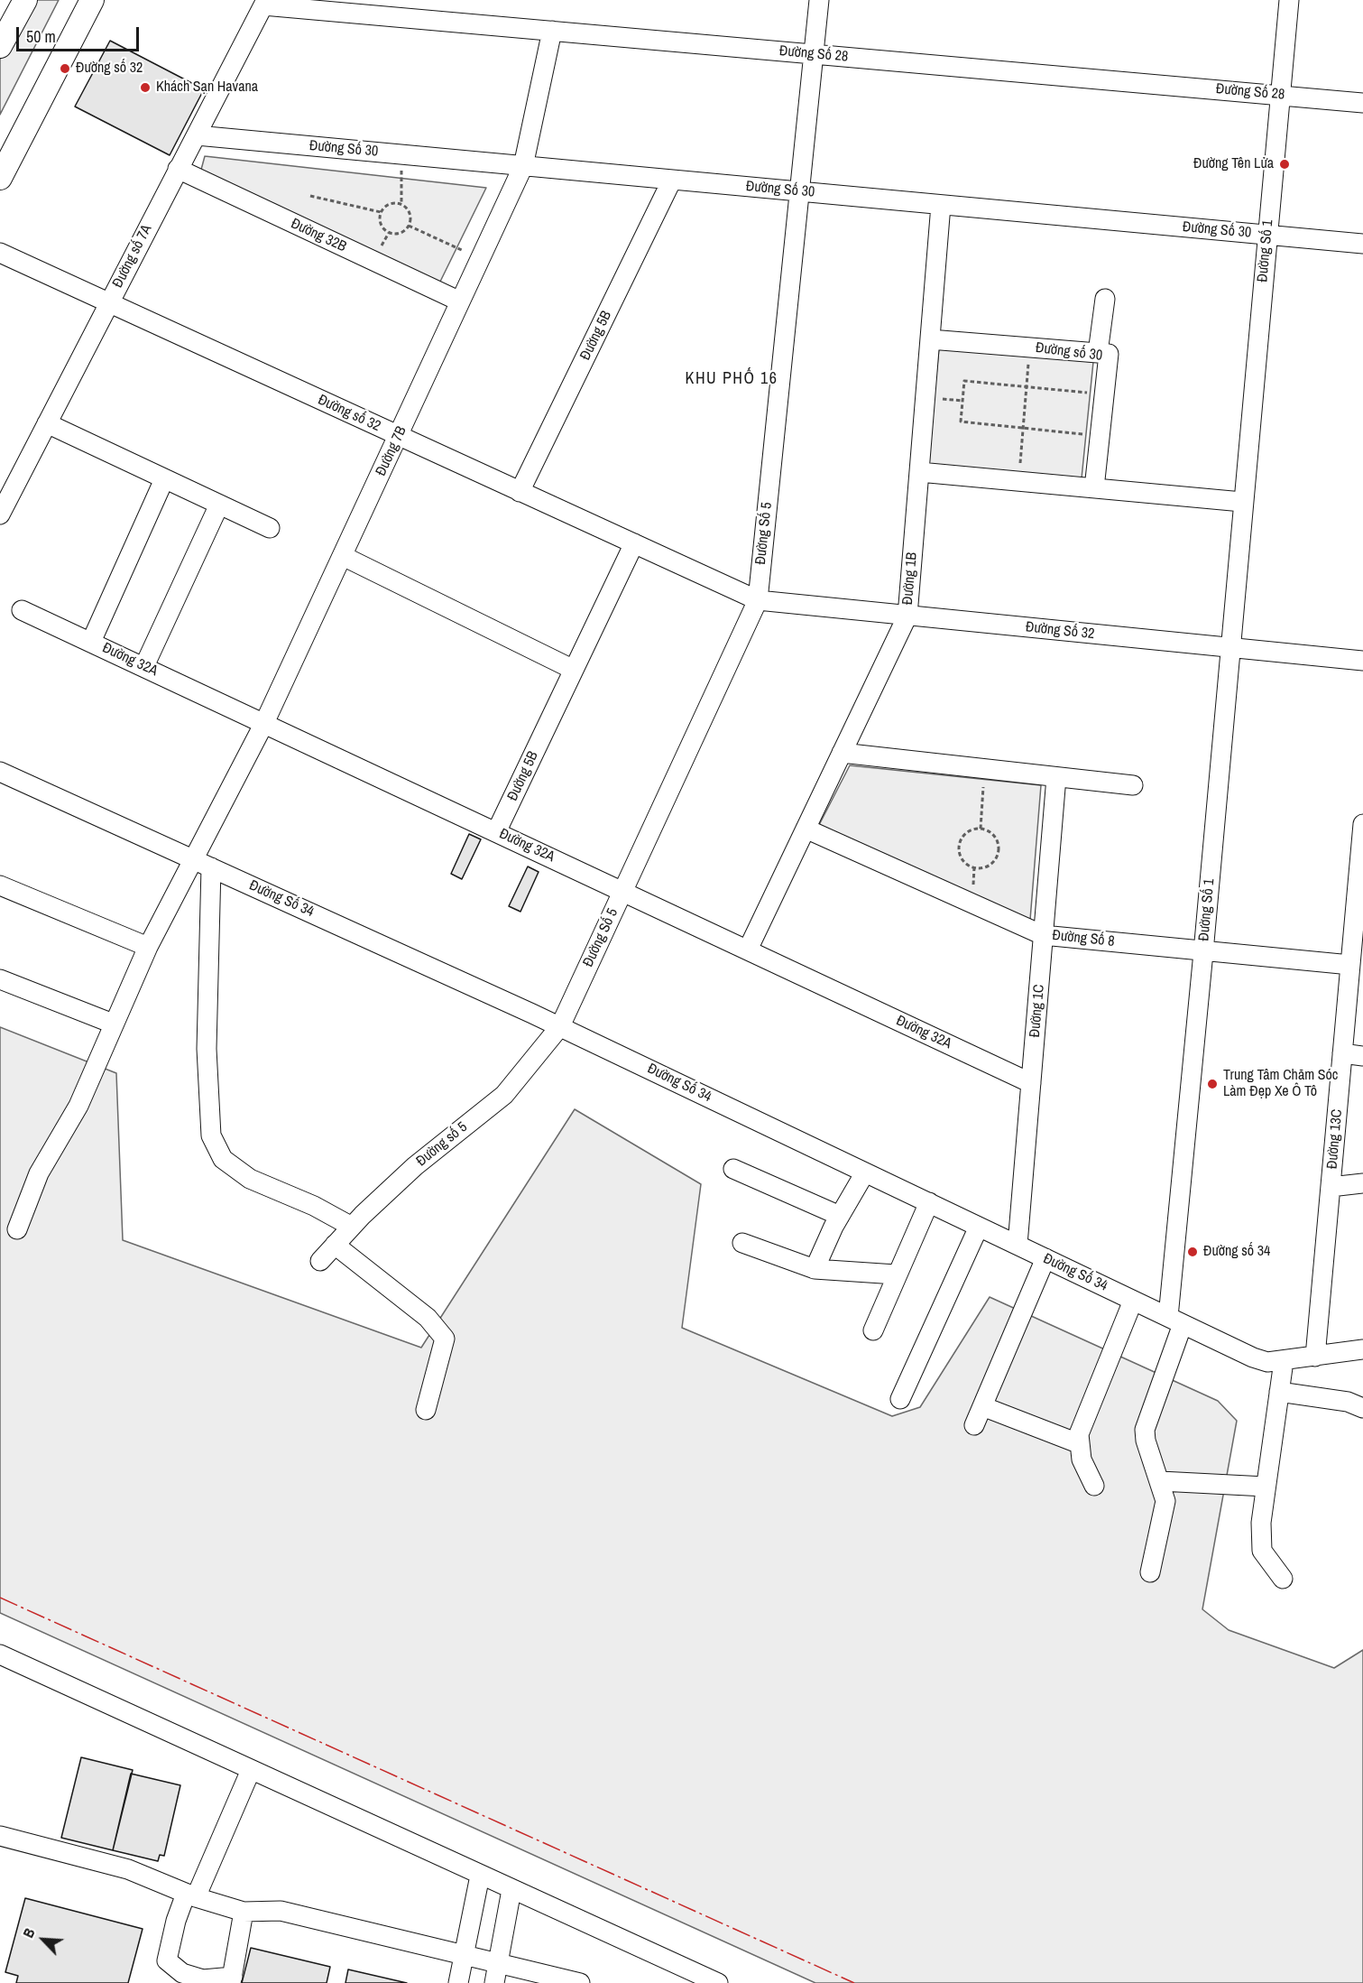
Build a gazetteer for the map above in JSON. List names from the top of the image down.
{
  "streets": {
    "street": [
      "Đường Số 28",
      "Đường Số 30",
      "Đường 32B",
      "Đường Số 1",
      "Đường số 7A",
      "Đường 5B",
      "Đường số 30",
      "Đường số 32",
      "Đường 7B",
      "Đường Số 5",
      "Đường 1B",
      "Đường Số 32",
      "Đường 32A",
      "Đường Số 34",
      "Đường Số 8",
      "Đường 1C",
      "Đường 13C",
      "Đường số 5"
    ]
  },
  "crossings": [
    ["Đường Số 28", "Đường Số 1"],
    ["Đường Số 28", "Đường số 7A"],
    ["Đường Số 28", "Đường 7B"],
    ["Đường Số 28", "Đường Số 5"],
    ["Đường Số 30", "Đường Số 1"],
    ["Đường Số 30", "Đường số 7A"],
    ["Đường Số 30", "Đường 5B"],
    ["Đường Số 30", "Đường 7B"],
    ["Đường Số 30", "Đường Số 5"],
    ["Đường Số 30", "Đường 1B"],
    ["Đường 32B", "Đường số 7A"],
    ["Đường 32B", "Đường 7B"],
    ["Đường Số 1", "Đường Số 32"],
    ["Đường Số 1", "Đường Số 34"],
    ["Đường Số 1", "Đường Số 8"],
    ["Đường số 7A", "Đường số 32"],
    ["Đường 5B", "Đường số 32"],
    ["Đường 5B", "Đường 32A"],
    ["Đường số 30", "Đường 1B"],
    ["Đường số 32", "Đường 7B"],
    ["Đường số 32", "Đường Số 5"],
    ["Đường số 32", "Đường Số 32"],
    ["Đường 7B", "Đường 32A"],
    ["Đường 7B", "Đường Số 34"],
    ["Đường Số 5", "Đường Số 32"],
    ["Đường Số 5", "Đường 32A"],
    ["Đường Số 5", "Đường Số 34"],
    ["Đường Số 5", "Đường số 5"],
    ["Đường 1B", "Đường Số 32"],
    ["Đường 1B", "Đường 32A"],
    ["Đường 1B", "Đường Số 8"],
    ["Đường 32A", "Đường 1C"],
    ["Đường Số 34", "Đường 1C"],
    ["Đường Số 34", "Đường 13C"],
    ["Đường Số 34", "Đường số 5"],
    ["Đường Số 8", "Đường 1C"],
    ["Đường Số 8", "Đường 13C"]
  ],
  "districts": ["KHU PHỐ 16"],
  "places": [
    "Đường số 32",
    "Khách Sạn Havana",
    "Đường Tên Lửa",
    "Trung Tâm Chăm Sóc Làm Đẹp Xe Ô Tô",
    "Đường số 34"
  ],
  "scale_bar": "50 m",
  "north": "top left"
}
